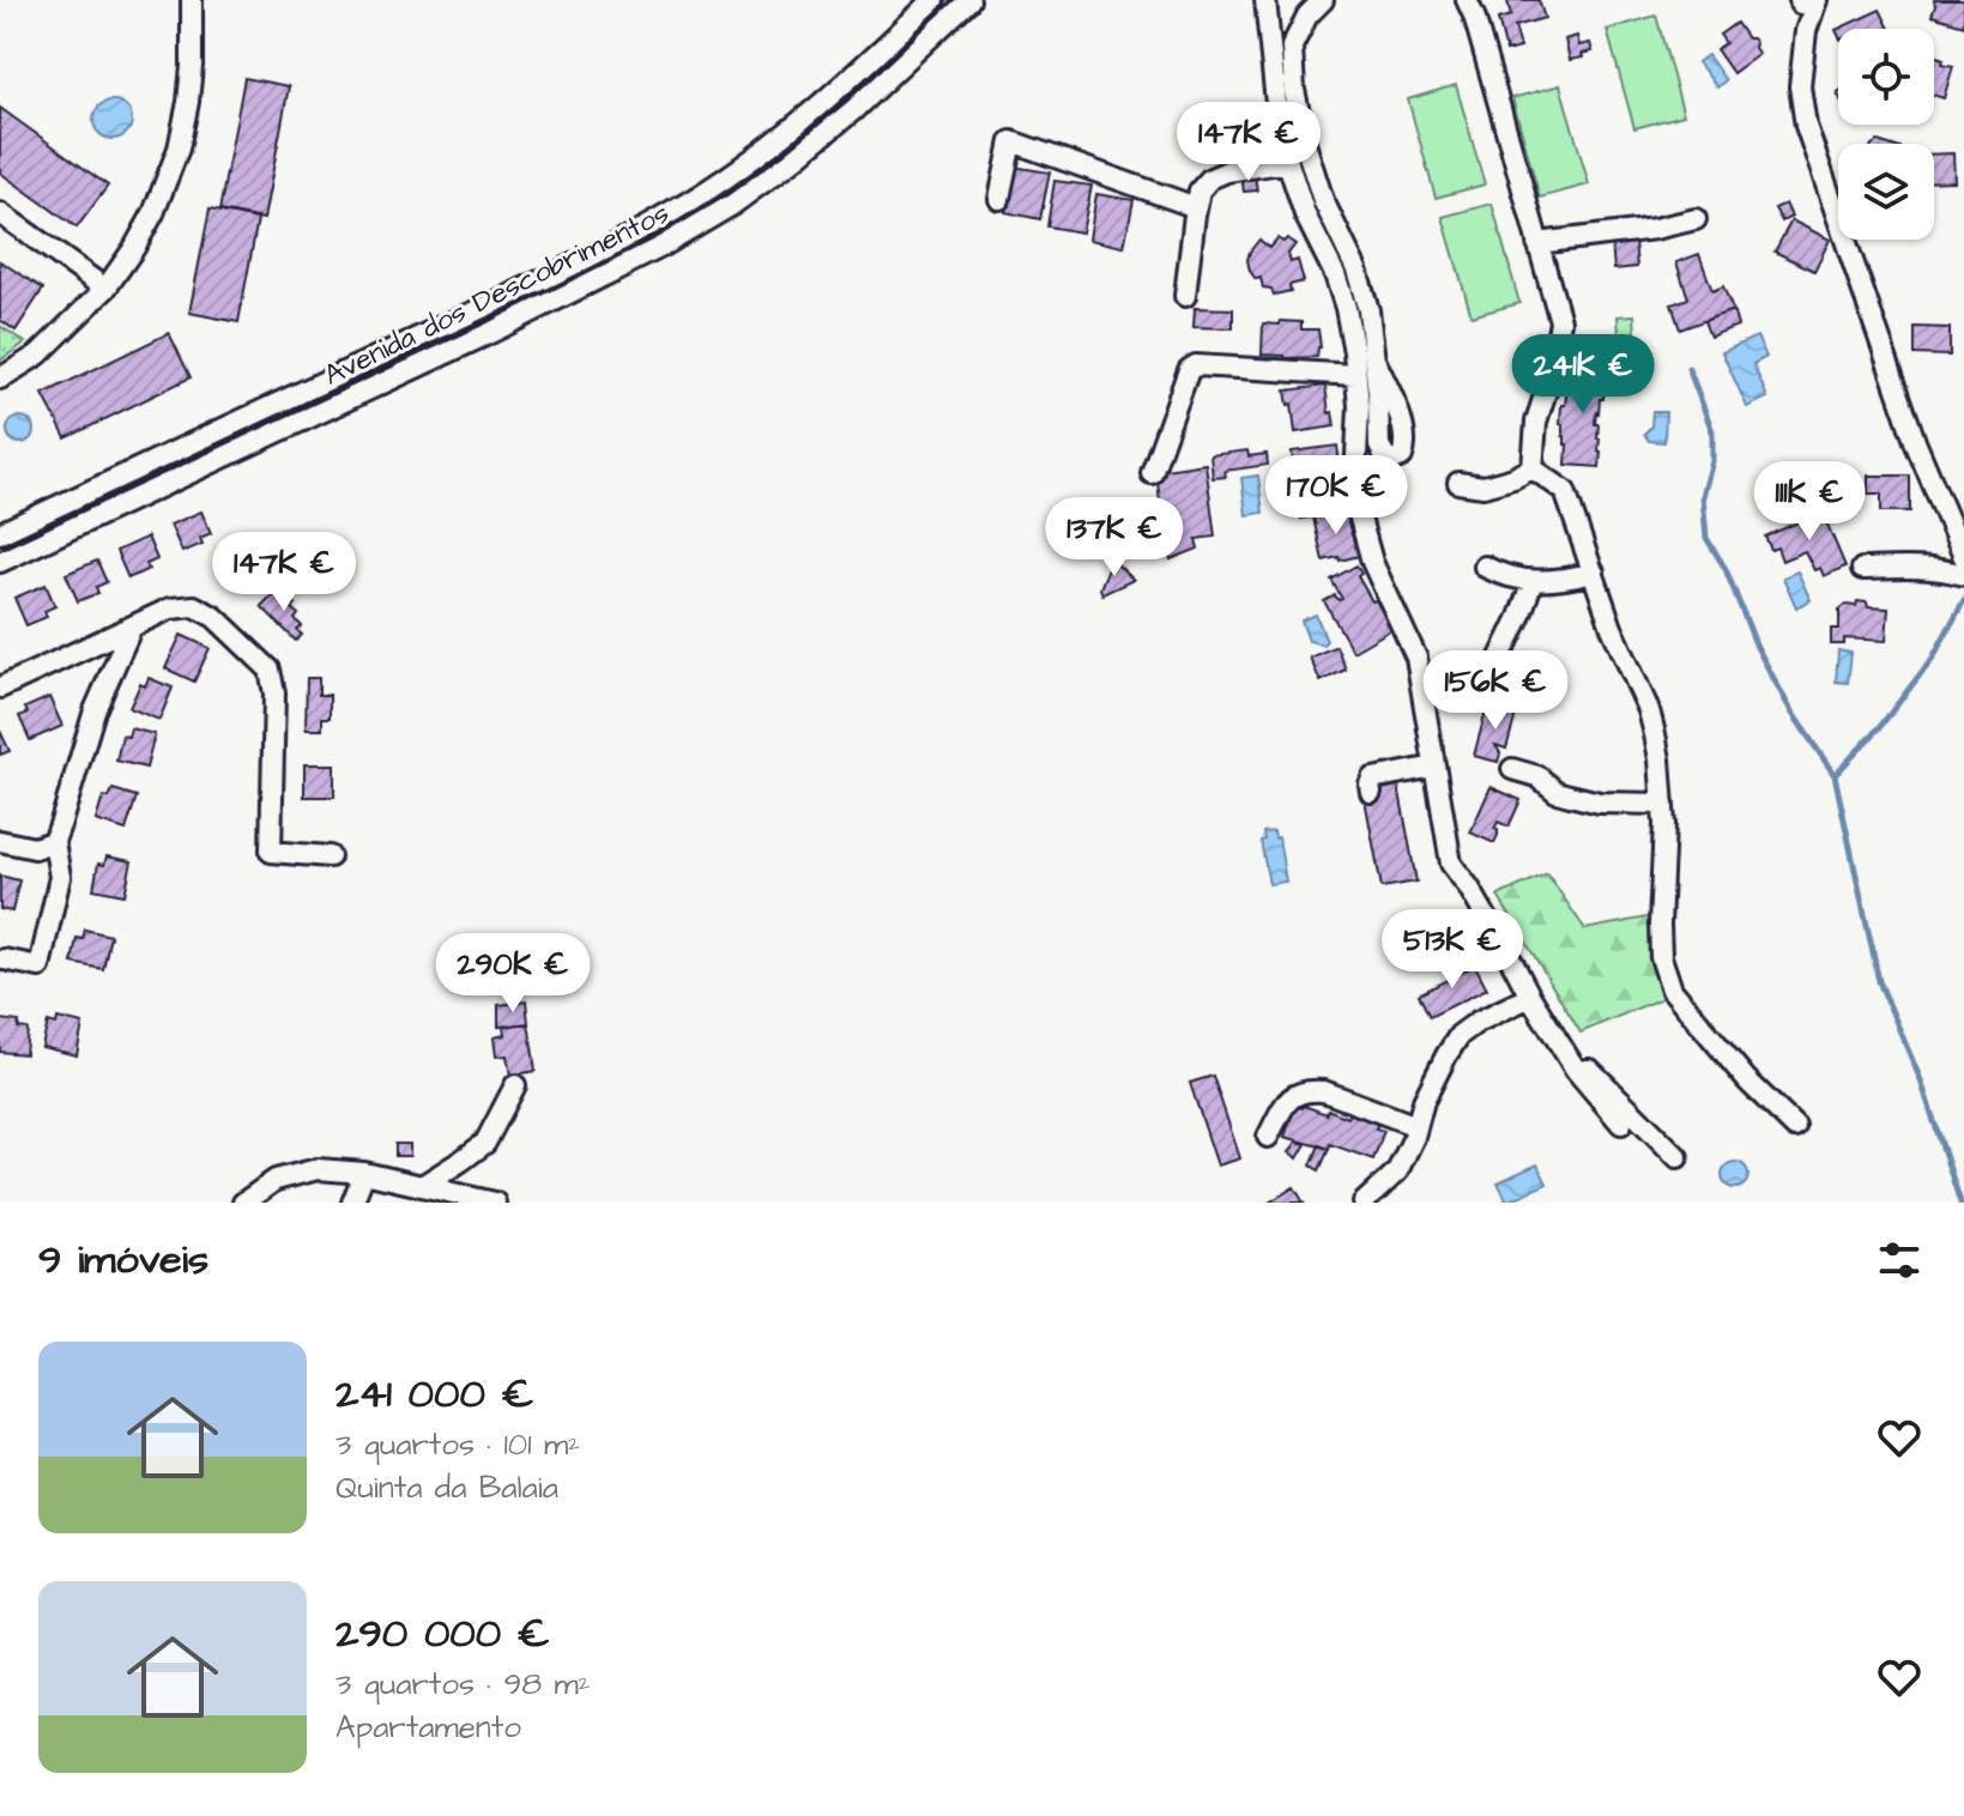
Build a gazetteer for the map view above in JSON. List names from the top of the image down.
{
  "streets": {
    "street": ["Avenida dos Descobrimentos"]
  },
  "page": {
    "price": [
      "147K €",
      "241K €",
      "170K €",
      "111K €",
      "137K €",
      "147K €",
      "156K €",
      "513K €",
      "290K €"
    ],
    "heading": "9 imóveis",
    "list": [
      {
        "name": "241 000 €",
        "note": "3 quartos · 101 m² · Quinta da Balaia"
      },
      {
        "name": "290 000 €",
        "note": "3 quartos · 98 m² · Apartamento"
      }
    ]
  }
}
